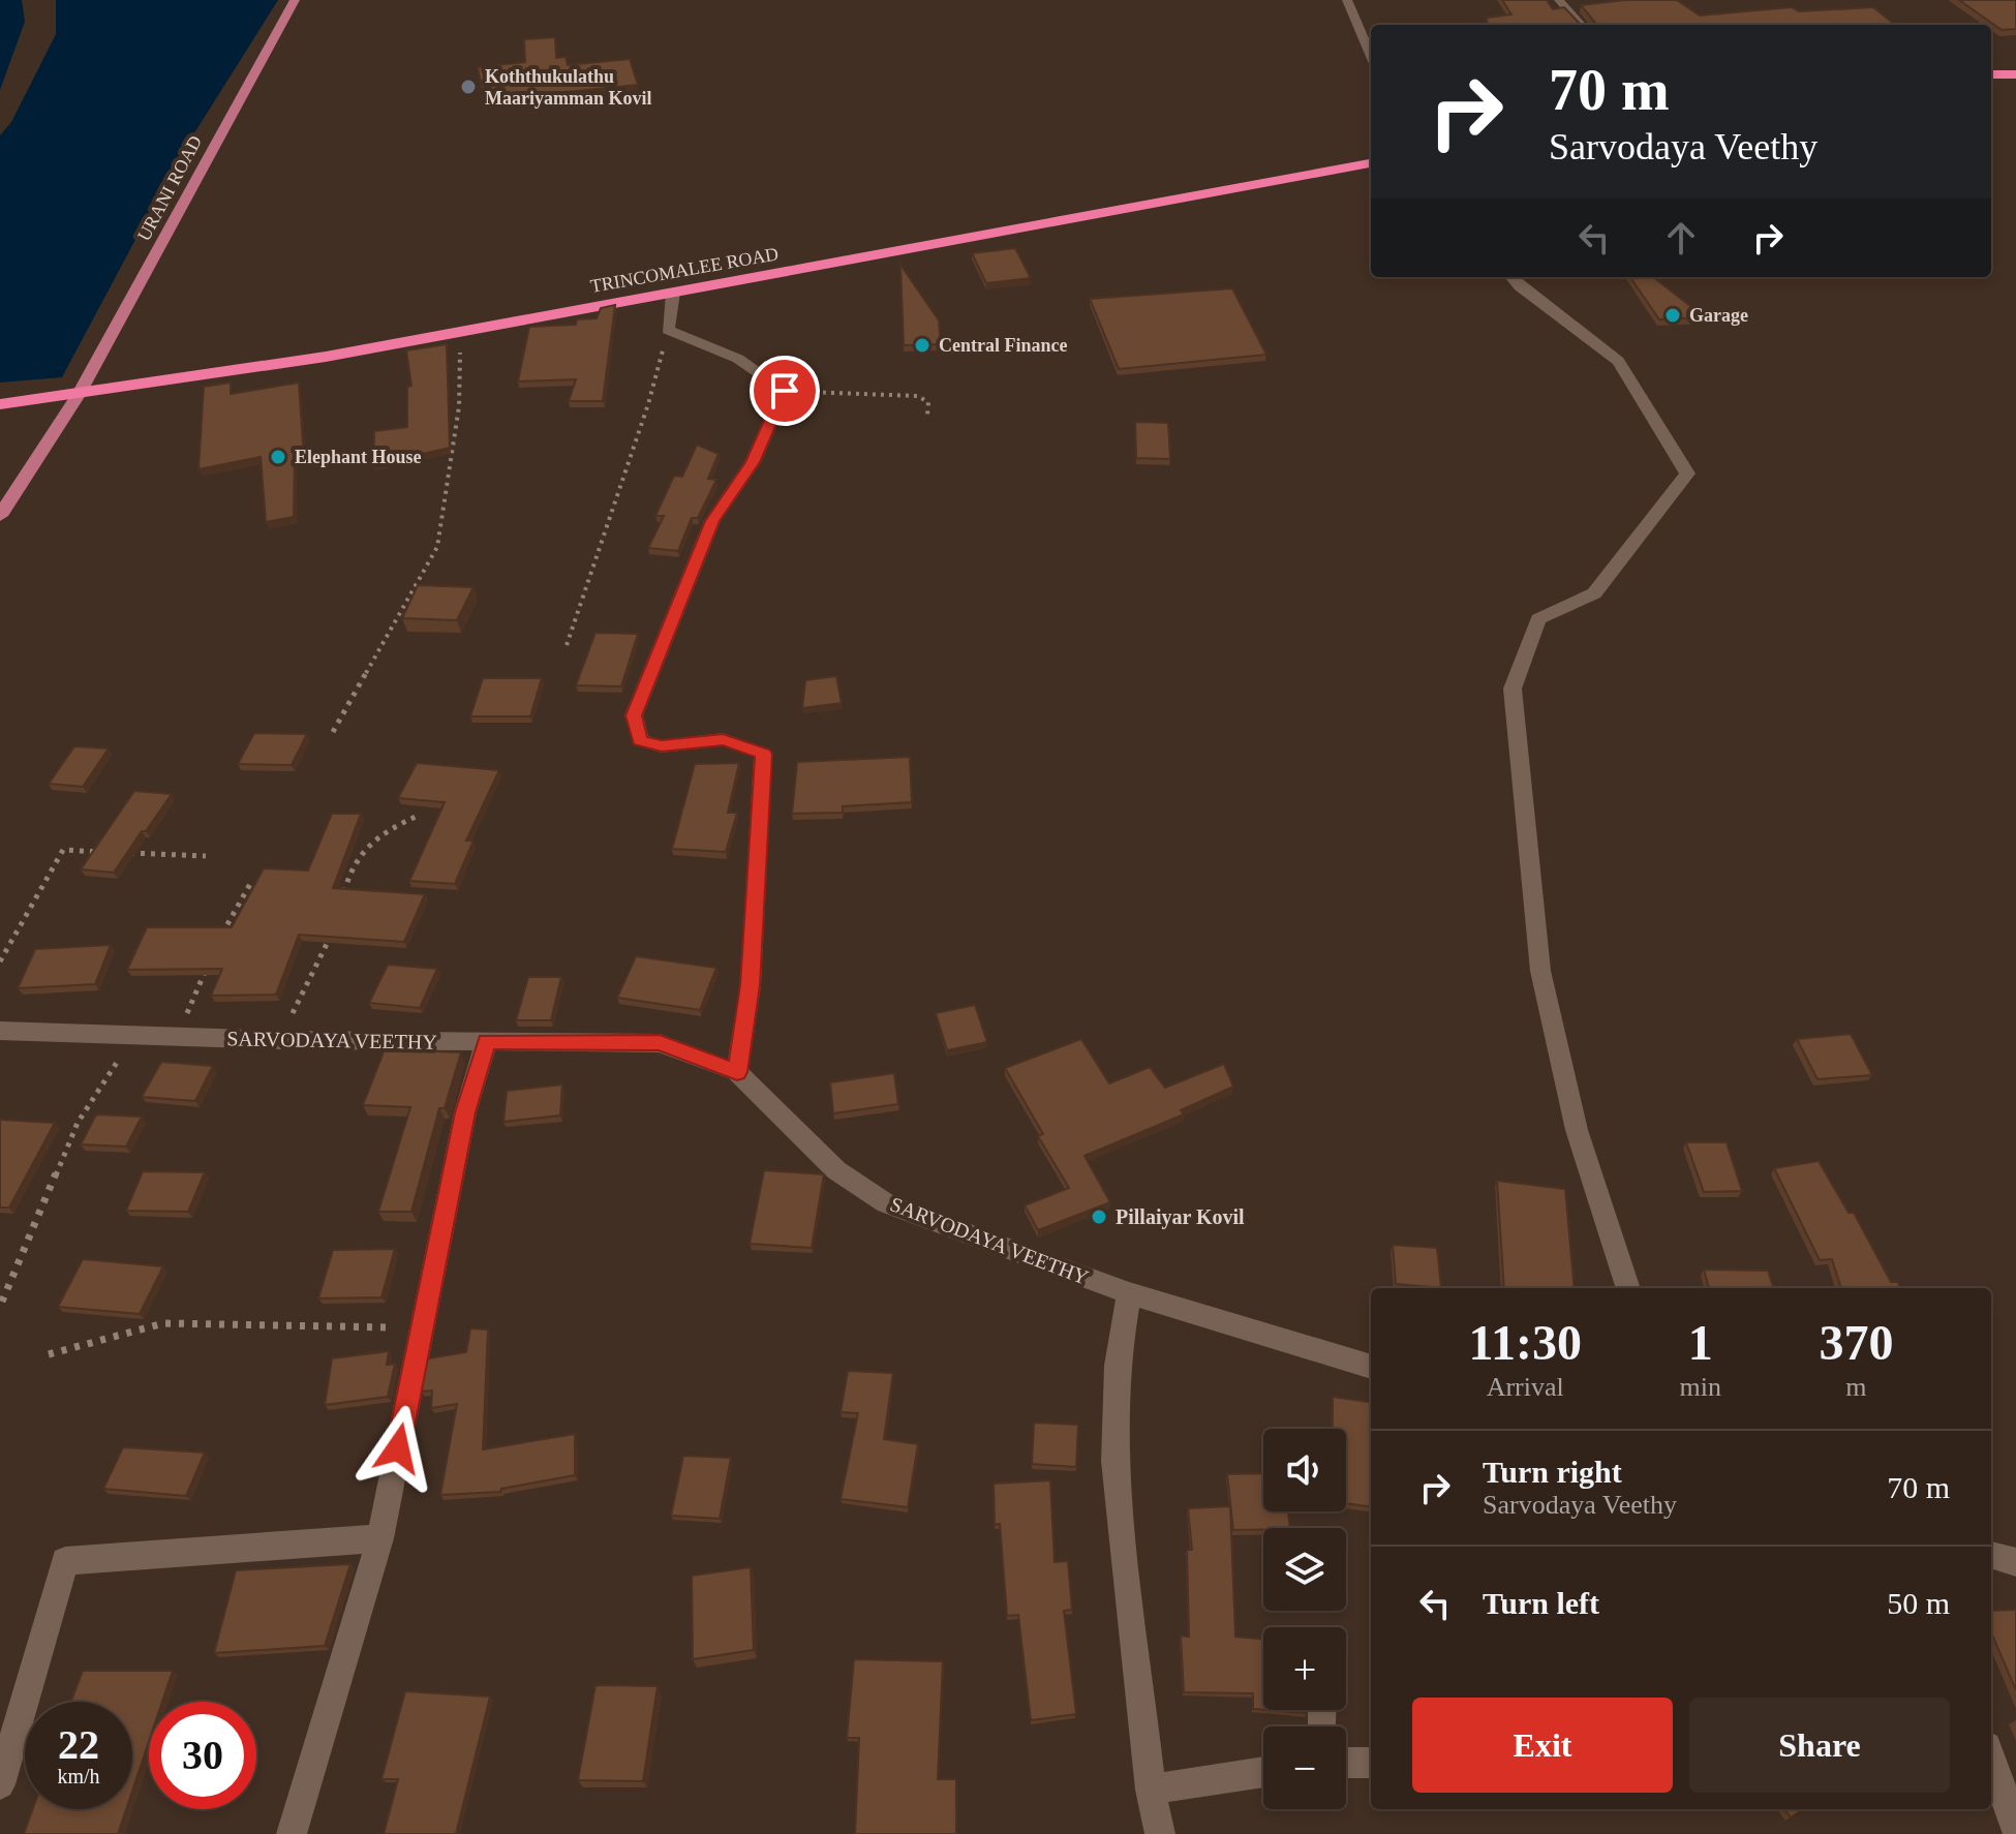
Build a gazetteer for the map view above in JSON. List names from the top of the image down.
{
  "streets": {
    "highway": ["TRINCOMALEE ROAD"],
    "main road": ["URANI ROAD"],
    "street": ["SARVODAYA VEETHY"]
  },
  "crossings": [
    ["URANI ROAD", "TRINCOMALEE ROAD"]
  ],
  "places": [
    "Koththukulathu Maariyamman Kovil",
    "Garage",
    "Central Finance",
    "Elephant House",
    "Pillaiyar Kovil"
  ],
  "page": {
    "turn": ["70 m", "Sarvodaya Veethy"],
    "eta": [
      "11:30",
      "Arrival",
      "1",
      "min",
      "370",
      "m"
    ],
    "map_buttons": ["+", "−"],
    "list": [
      {
        "name": "Turn right",
        "note": "Sarvodaya Veethy",
        "value": "70 m"
      },
      {
        "name": "Turn left",
        "value": "50 m"
      }
    ],
    "buttons": ["Exit", "Share"],
    "speed": "22 km/h",
    "limit": "30"
  }
}
